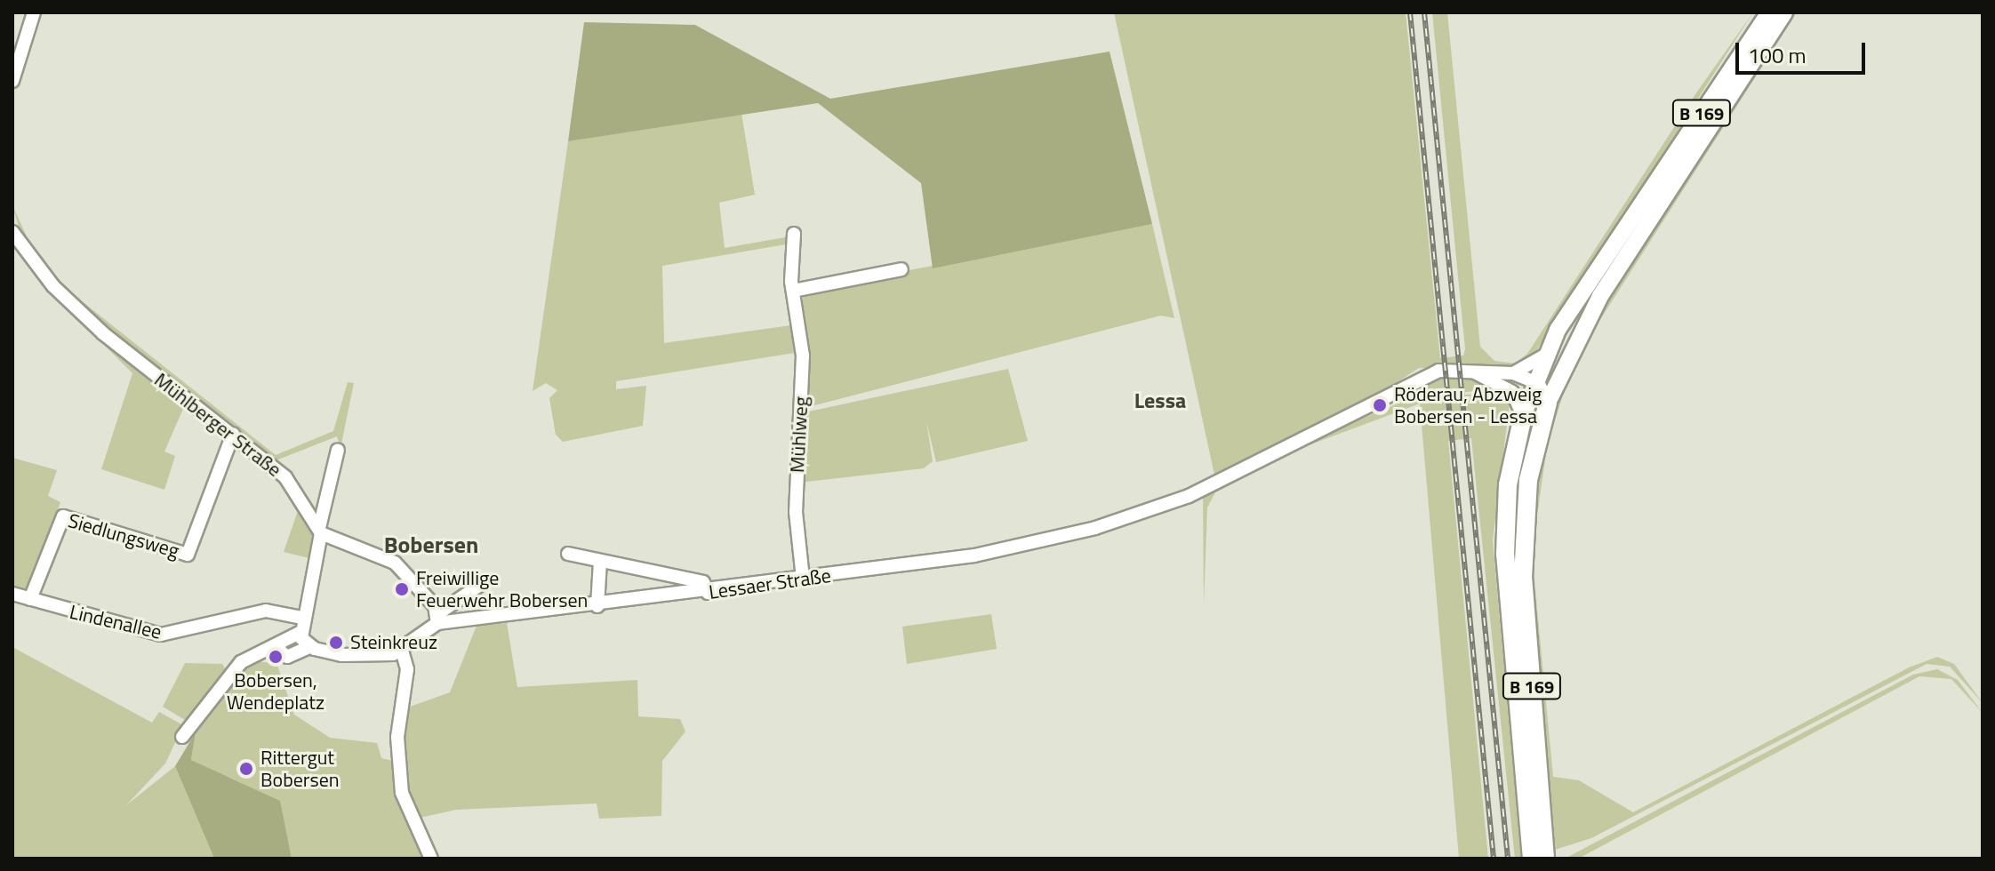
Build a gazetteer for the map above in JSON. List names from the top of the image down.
{
  "streets": {
    "highway": ["B 169"],
    "street": [
      "Mühlberger Straße",
      "Mühlweg",
      "Siedlungsweg",
      "Lessaer Straße",
      "Lindenallee"
    ]
  },
  "crossings": [
    ["Mühlberger Straße", "Siedlungsweg"],
    ["Mühlweg", "Lessaer Straße"],
    ["Siedlungsweg", "Lindenallee"]
  ],
  "districts": ["Lessa", "Bobersen"],
  "places": [
    "Röderau, Abzweig Bobersen - Lessa",
    "Freiwillige Feuerwehr Bobersen",
    "Steinkreuz",
    "Bobersen, Wendeplatz",
    "Rittergut Bobersen"
  ],
  "scale_bar": "100 m"
}
